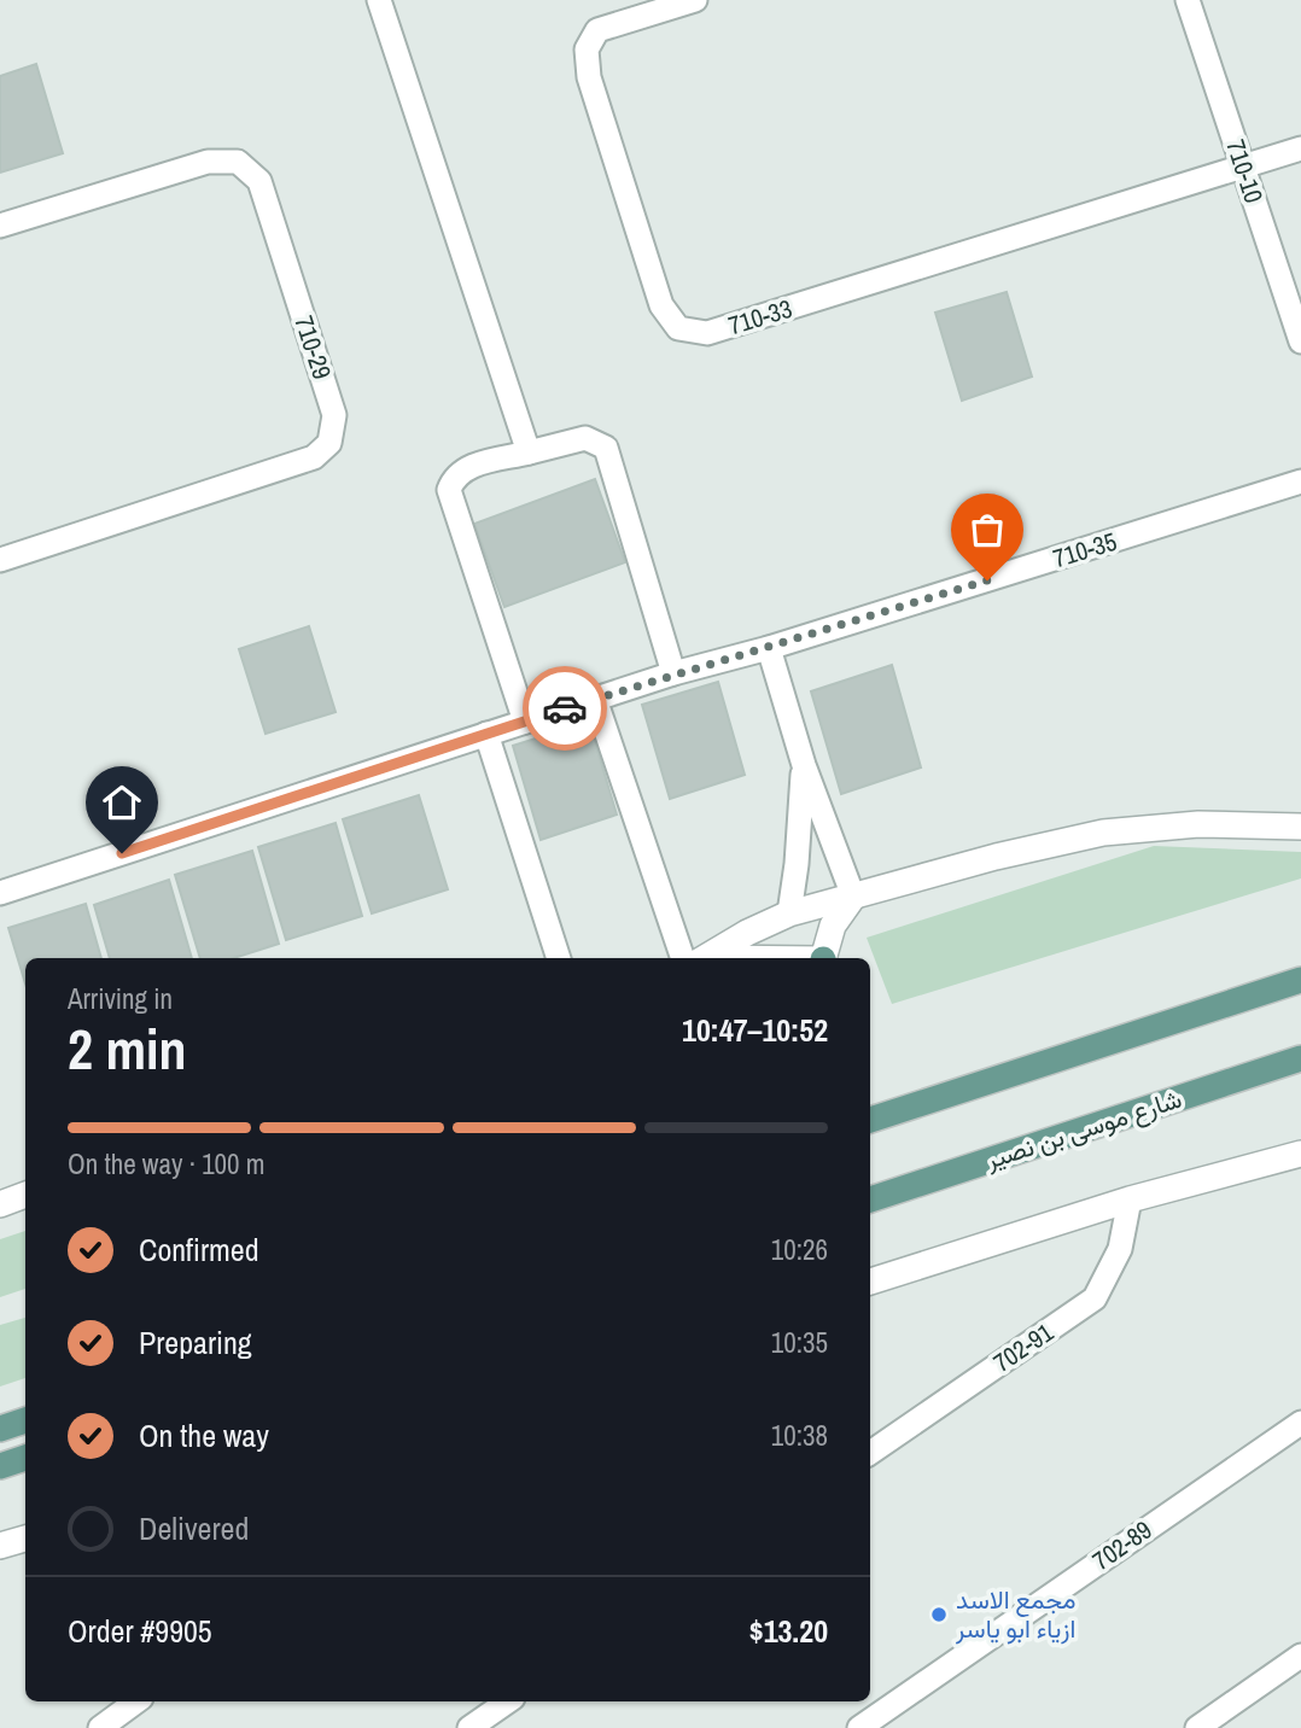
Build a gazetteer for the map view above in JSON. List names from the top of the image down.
{
  "streets": {
    "main road": ["شارع موسى بن نصير"],
    "street": [
      "710-10",
      "710-33",
      "710-29",
      "710-35",
      "702-91",
      "702-89"
    ]
  },
  "crossings": [
    ["710-10", "710-33"]
  ],
  "places": ["مجمع الاسد ازياء ابو ياسر"],
  "page": {
    "heading": ["2 min", "Arriving in", "10:47–10:52"],
    "panel": ["Order #9905", "$13.20"],
    "bar": "On the way · 100 m",
    "list": [
      ["Confirmed", "10:26"],
      ["Preparing", "10:35"],
      ["On the way", "10:38"],
      "Delivered"
    ]
  }
}
